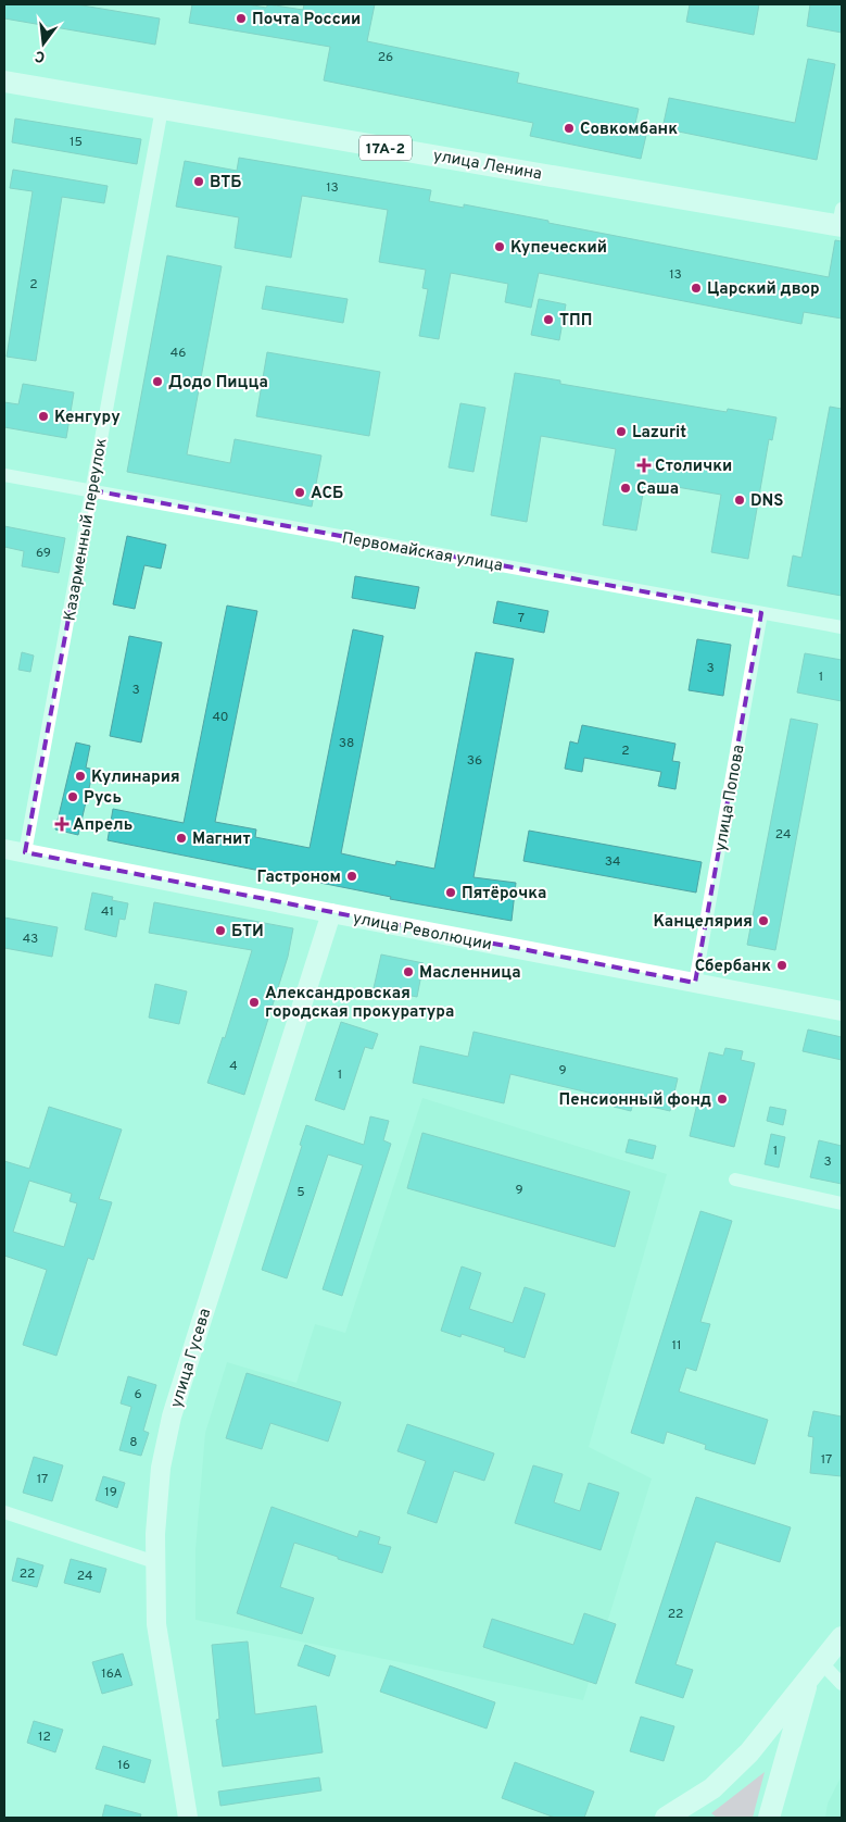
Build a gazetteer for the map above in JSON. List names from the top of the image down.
{
  "streets": {
    "main road": [
      "17А-2",
      "улица Ленина",
      "улица Революции",
      "улица Гусева"
    ],
    "street": ["Казарменный переулок", "Первомайская улица", "улица Попова"]
  },
  "crossings": [
    ["улица Ленина", "Казарменный переулок"],
    ["Казарменный переулок", "Первомайская улица"],
    ["Казарменный переулок", "улица Революции"],
    ["Первомайская улица", "улица Попова"],
    ["улица Попова", "улица Революции"],
    ["улица Революции", "улица Гусева"]
  ],
  "places": {
    "other": [
      "Почта России",
      "Совкомбанк",
      "ВТБ",
      "Купеческий",
      "Царский двор",
      "ТПП",
      "Додо Пицца",
      "Кенгуру",
      "Lazurit",
      "Саша",
      "АСБ",
      "DNS",
      "Кулинария",
      "Русь",
      "Магнит",
      "Гастроном",
      "Пятёрочка",
      "Канцелярия",
      "БТИ",
      "Сбербанк",
      "Масленница",
      "Александровская городская прокуратура",
      "Пенсионный фонд"
    ],
    "health": ["Столички", "Апрель"]
  },
  "house_numbers": [
    "26",
    "15",
    "13",
    "13",
    "2",
    "46",
    "69",
    "7",
    "3",
    "1",
    "3",
    "40",
    "38",
    "2",
    "36",
    "24",
    "34",
    "41",
    "43",
    "4",
    "9",
    "1",
    "1",
    "3",
    "9",
    "5",
    "11",
    "6",
    "8",
    "17",
    "17",
    "19",
    "22",
    "24",
    "22",
    "16А",
    "12",
    "16"
  ],
  "north": "bottom"
}
